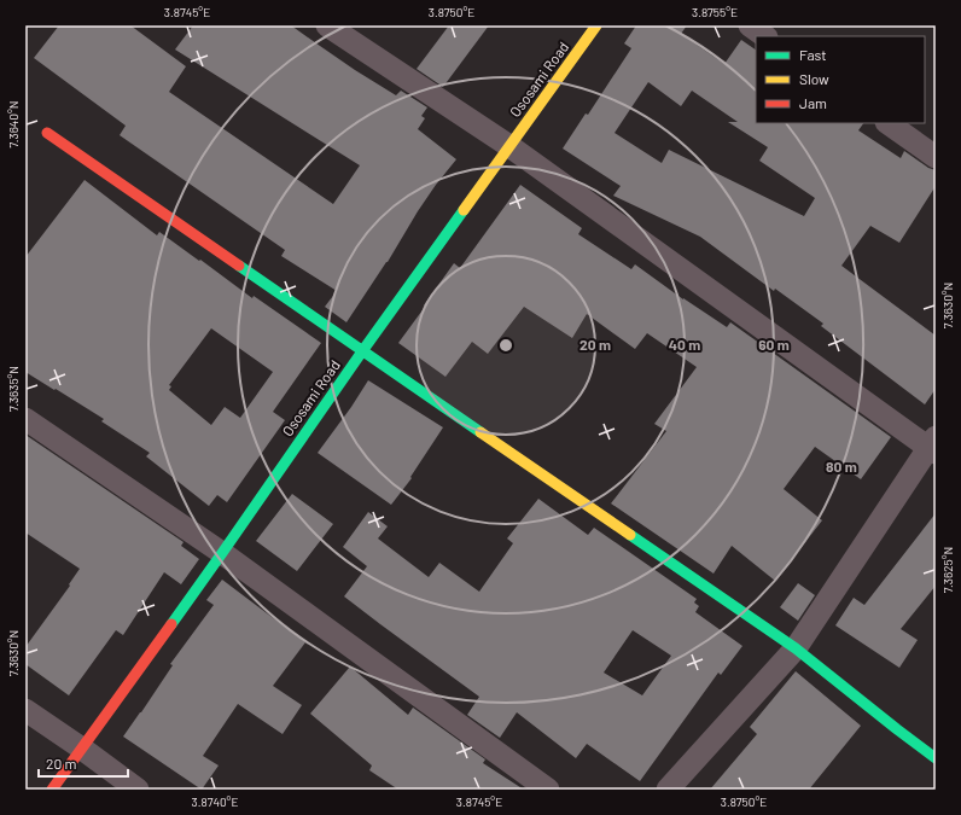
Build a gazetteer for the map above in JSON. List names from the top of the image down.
{
  "streets": {
    "street": ["Ososami Road"]
  },
  "legend": ["Fast", "Slow", "Jam"],
  "scale_bar": "20 m",
  "coordinates": [
    "3.8745°E",
    "3.8750°E",
    "3.8755°E",
    "7.3640°N",
    "7.3630°N",
    "7.3635°N",
    "7.3625°N",
    "3.8740°E"
  ],
  "rings": [
    "20 m",
    "40 m",
    "60 m",
    "80 m"
  ]
}
